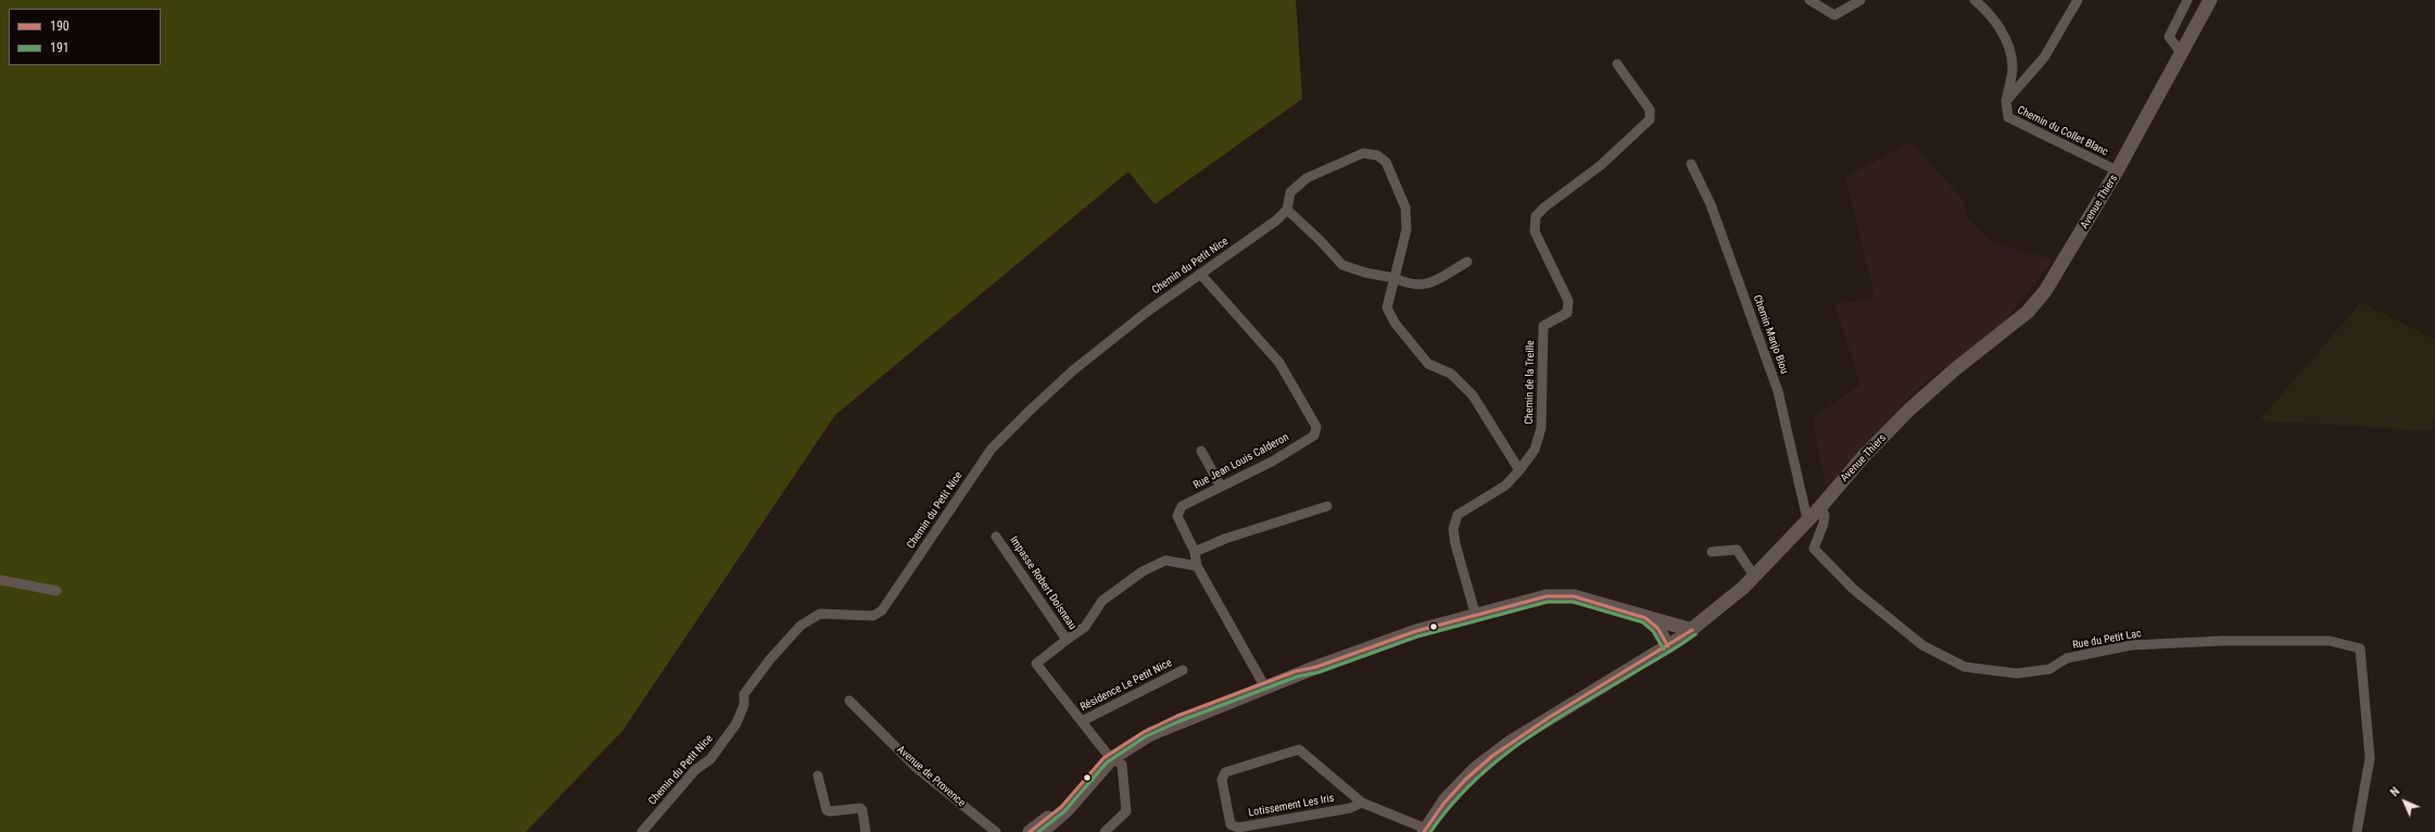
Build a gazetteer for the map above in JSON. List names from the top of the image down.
{
  "streets": {
    "main road": ["Avenue Thiers"],
    "street": [
      "Chemin du Collet Blanc",
      "Chemin du Petit Nice",
      "Chemin Manjo Biou",
      "Chemin de la Treille",
      "Rue Jean Louis Calderon",
      "Impasse Robert Doisneau",
      "Rue du Petit Lac",
      "Résidence Le Petit Nice",
      "Avenue de Provence",
      "Lotissement Les Iris"
    ]
  },
  "crossings": [
    ["Chemin du Collet Blanc", "Avenue Thiers"],
    ["Avenue Thiers", "Chemin Manjo Biou"],
    ["Avenue Thiers", "Rue du Petit Lac"],
    ["Avenue Thiers", "Lotissement Les Iris"],
    ["Chemin du Petit Nice", "Rue Jean Louis Calderon"],
    ["Impasse Robert Doisneau", "Résidence Le Petit Nice"]
  ],
  "lines": ["transit line 190", "transit line 191"],
  "legend": ["190", "191"],
  "north": "top left"
}
